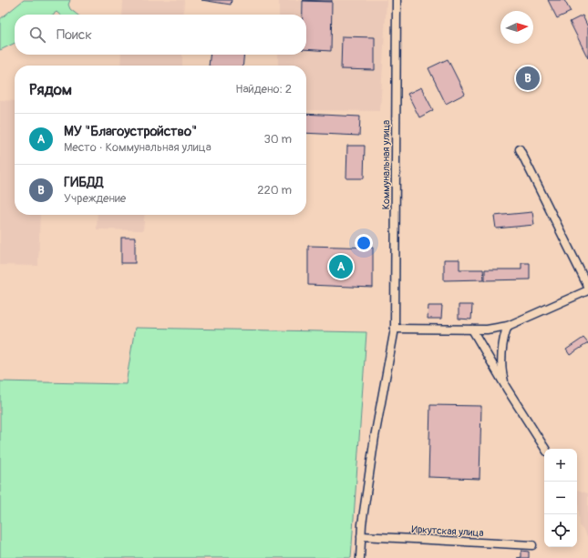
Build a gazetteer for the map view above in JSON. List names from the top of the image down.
{
  "streets": {
    "street": ["Коммунальная улица", "Иркутская улица"]
  },
  "crossings": [
    ["Коммунальная улица", "Иркутская улица"]
  ],
  "north": "right",
  "page": {
    "search": "Поиск",
    "pins": ["B", "A"],
    "heading": ["Рядом", "Найдено: 2"],
    "list": [
      {
        "mark": "A",
        "name": "МУ \"Благоустройство\"",
        "note": "Место · Коммунальная улица",
        "value": "30 m"
      },
      {
        "mark": "B",
        "name": "ГИБДД",
        "note": "Учреждение",
        "value": "220 m"
      }
    ],
    "map_buttons": ["+", "−"]
  }
}
